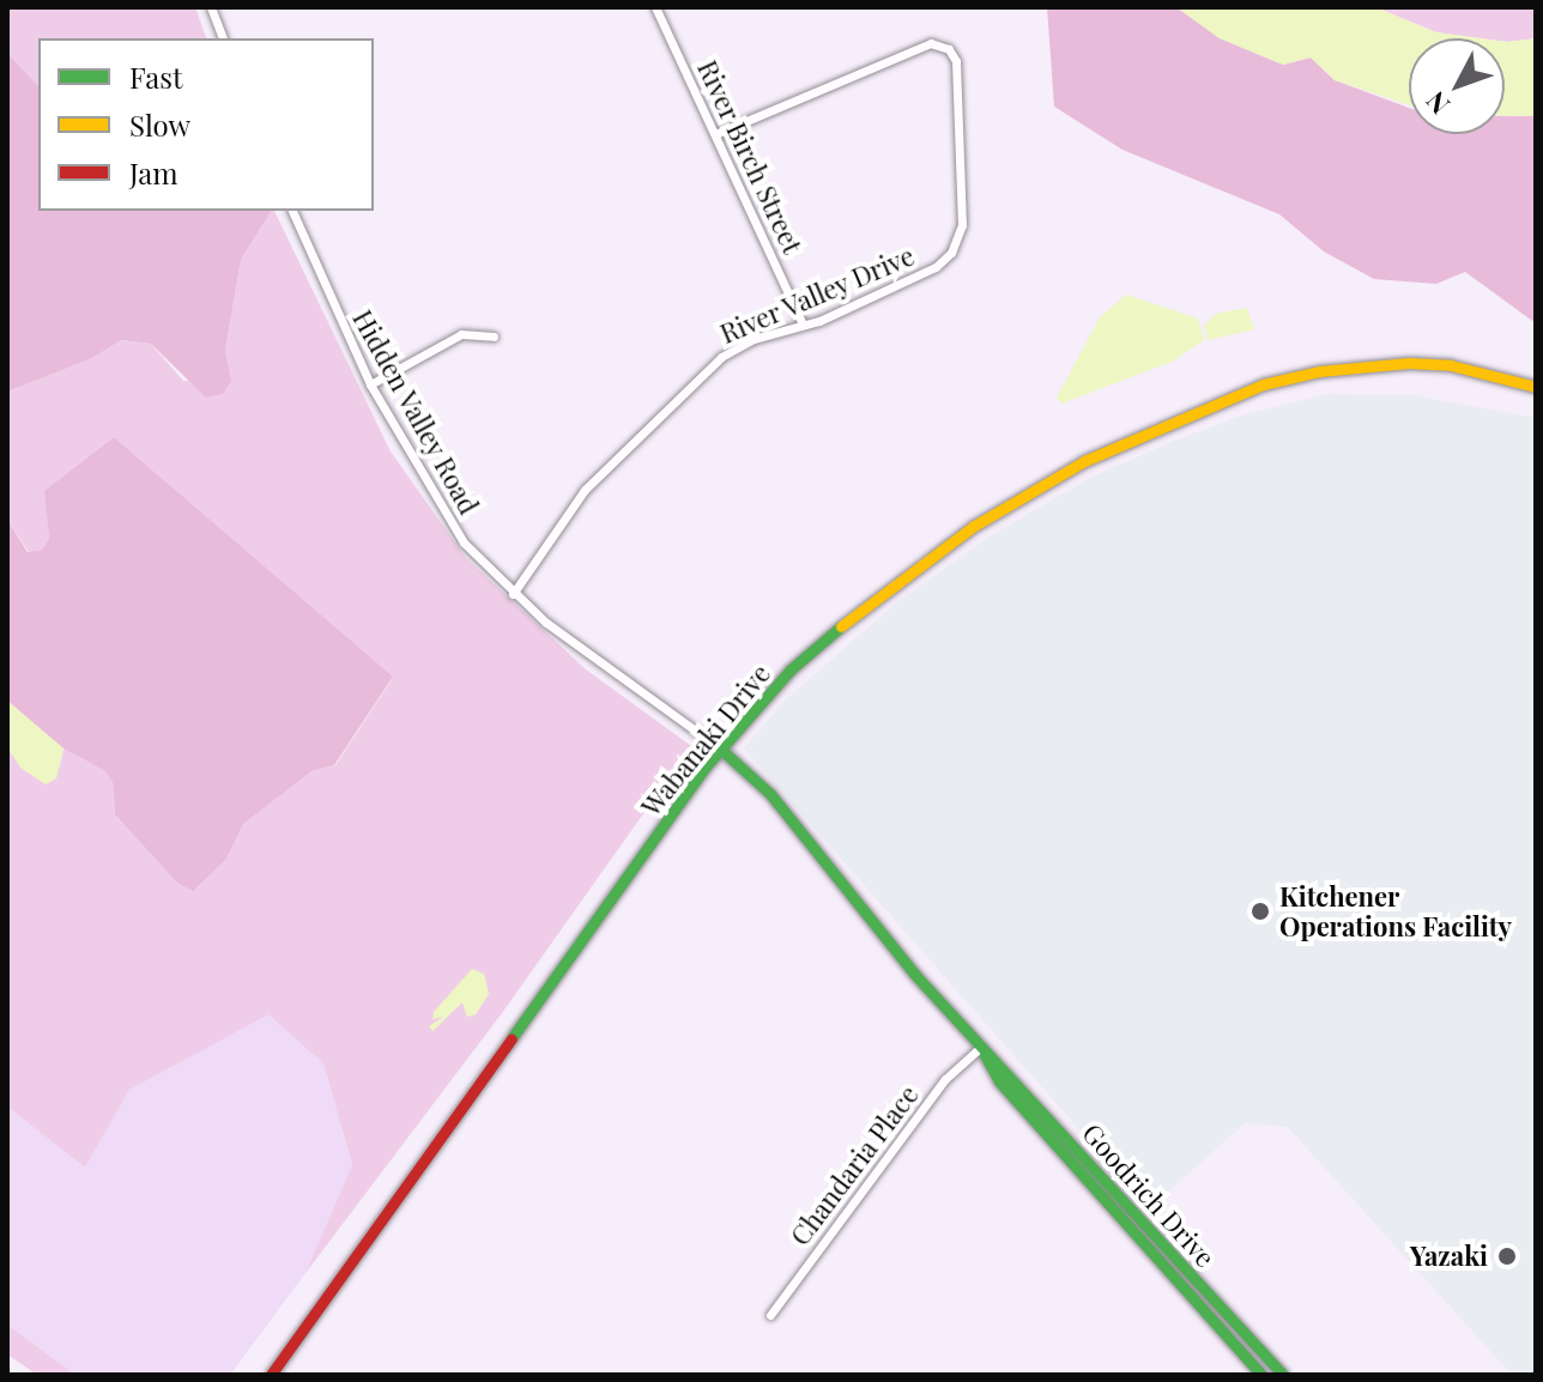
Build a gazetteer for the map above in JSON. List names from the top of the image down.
{
  "streets": {
    "street": [
      "River Birch Street",
      "River Valley Drive",
      "Hidden Valley Road",
      "Wabanaki Drive",
      "Chandaria Place",
      "Goodrich Drive"
    ]
  },
  "crossings": [
    ["River Birch Street", "River Valley Drive"],
    ["River Valley Drive", "Hidden Valley Road"],
    ["Hidden Valley Road", "Wabanaki Drive"],
    ["Hidden Valley Road", "Goodrich Drive"],
    ["Wabanaki Drive", "Goodrich Drive"],
    ["Chandaria Place", "Goodrich Drive"]
  ],
  "places": ["Kitchener Operations Facility", "Yazaki"],
  "legend": ["Fast", "Slow", "Jam"],
  "north": "bottom left"
}
